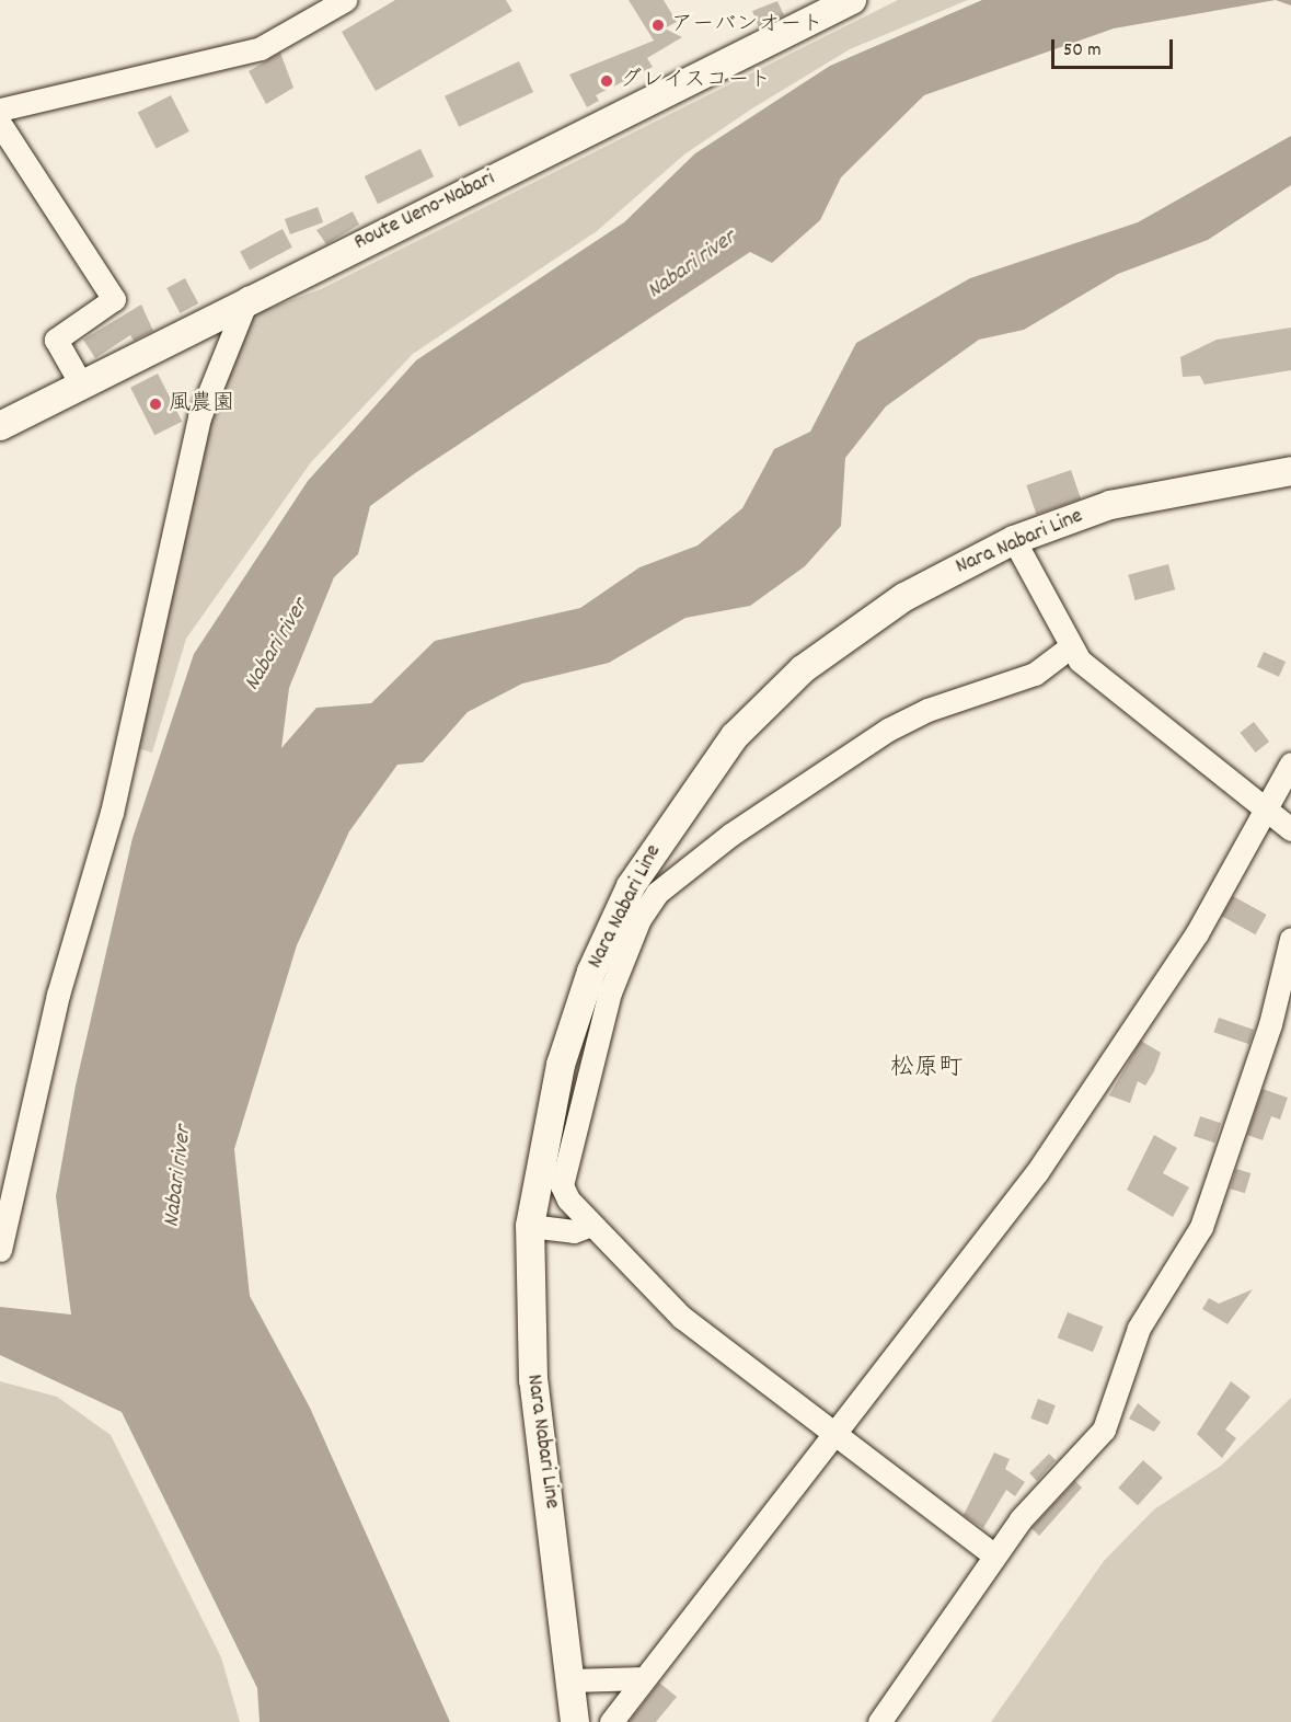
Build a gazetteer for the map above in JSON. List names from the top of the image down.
{
  "streets": {
    "main road": ["Route Ueno-Nabari", "Nara Nabari Line"]
  },
  "districts": ["松原町"],
  "water": ["Nabari river"],
  "places": ["アーバンオート", "グレイスコート", "風農園"],
  "scale_bar": "50 m"
}
